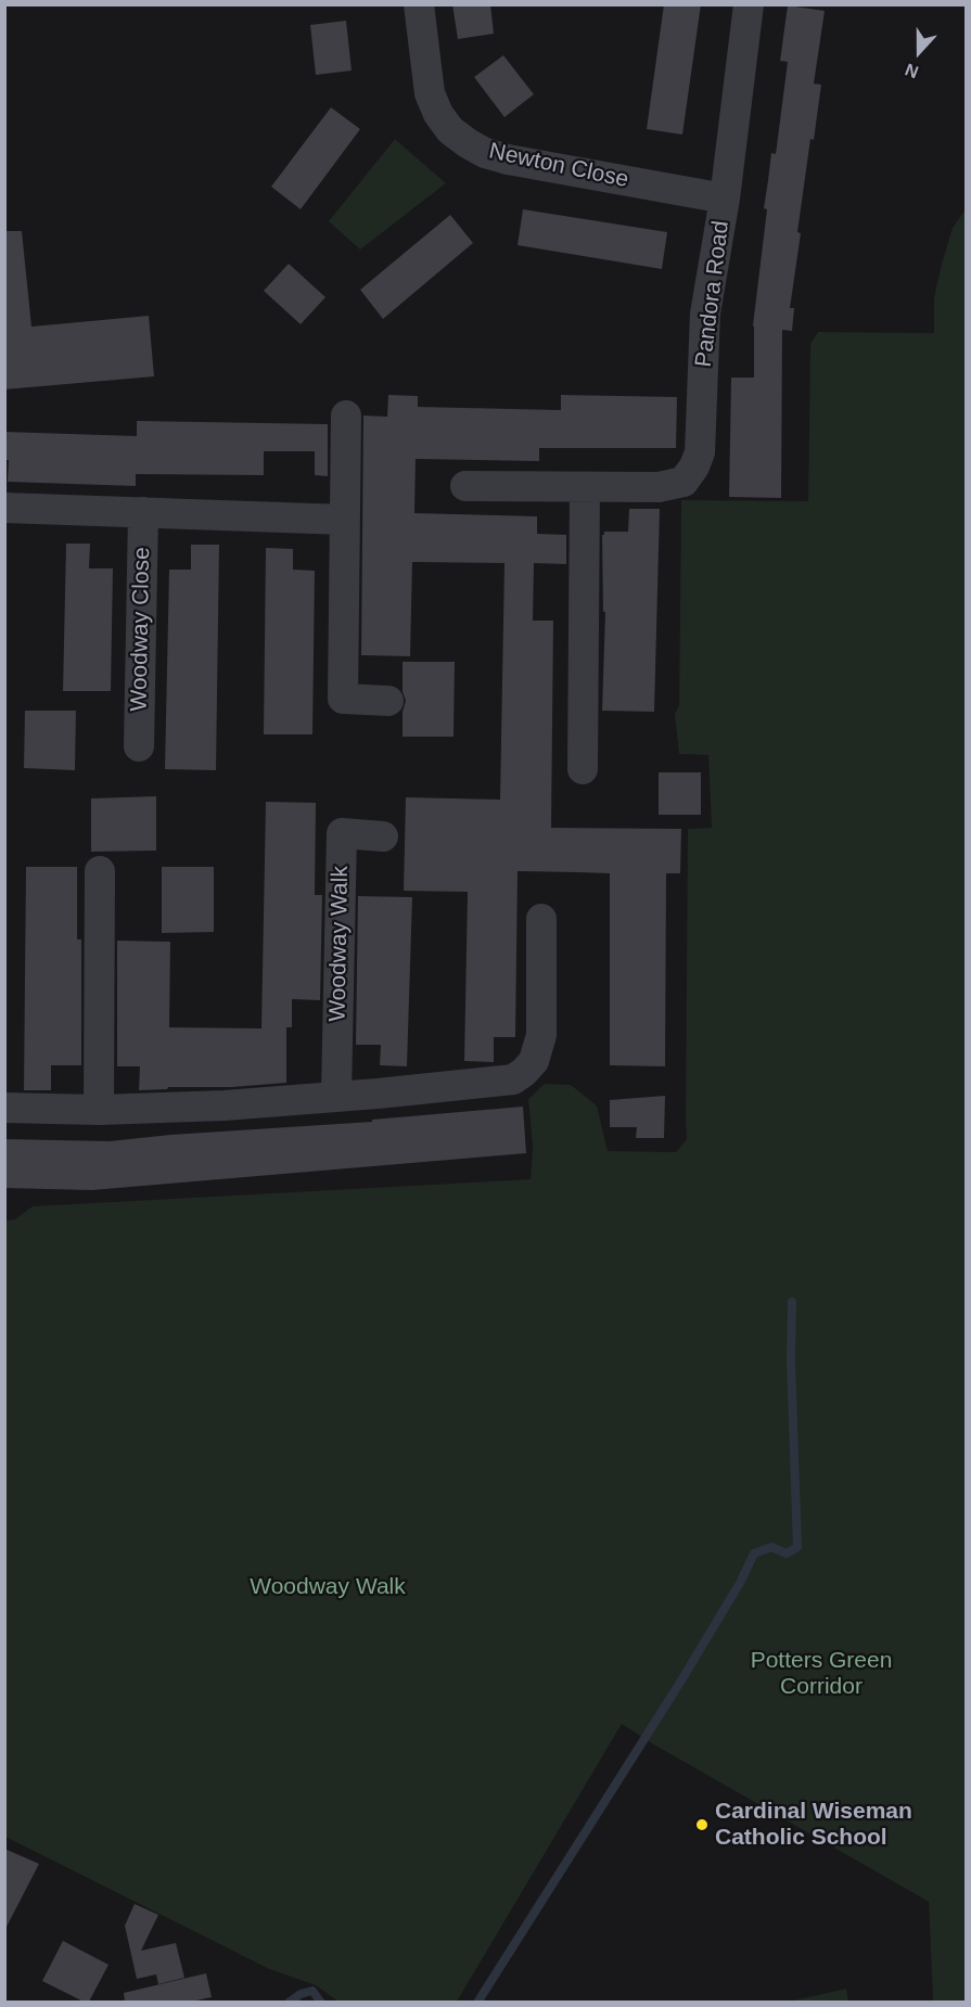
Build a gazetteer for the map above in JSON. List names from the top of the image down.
{
  "streets": {
    "street": [
      "Newton Close",
      "Pandora Road",
      "Woodway Close",
      "Woodway Walk"
    ]
  },
  "crossings": [
    ["Newton Close", "Pandora Road"]
  ],
  "parks": ["Woodway Walk", "Potters Green Corridor"],
  "places": ["Cardinal Wiseman Catholic School"],
  "north": "bottom"
}
